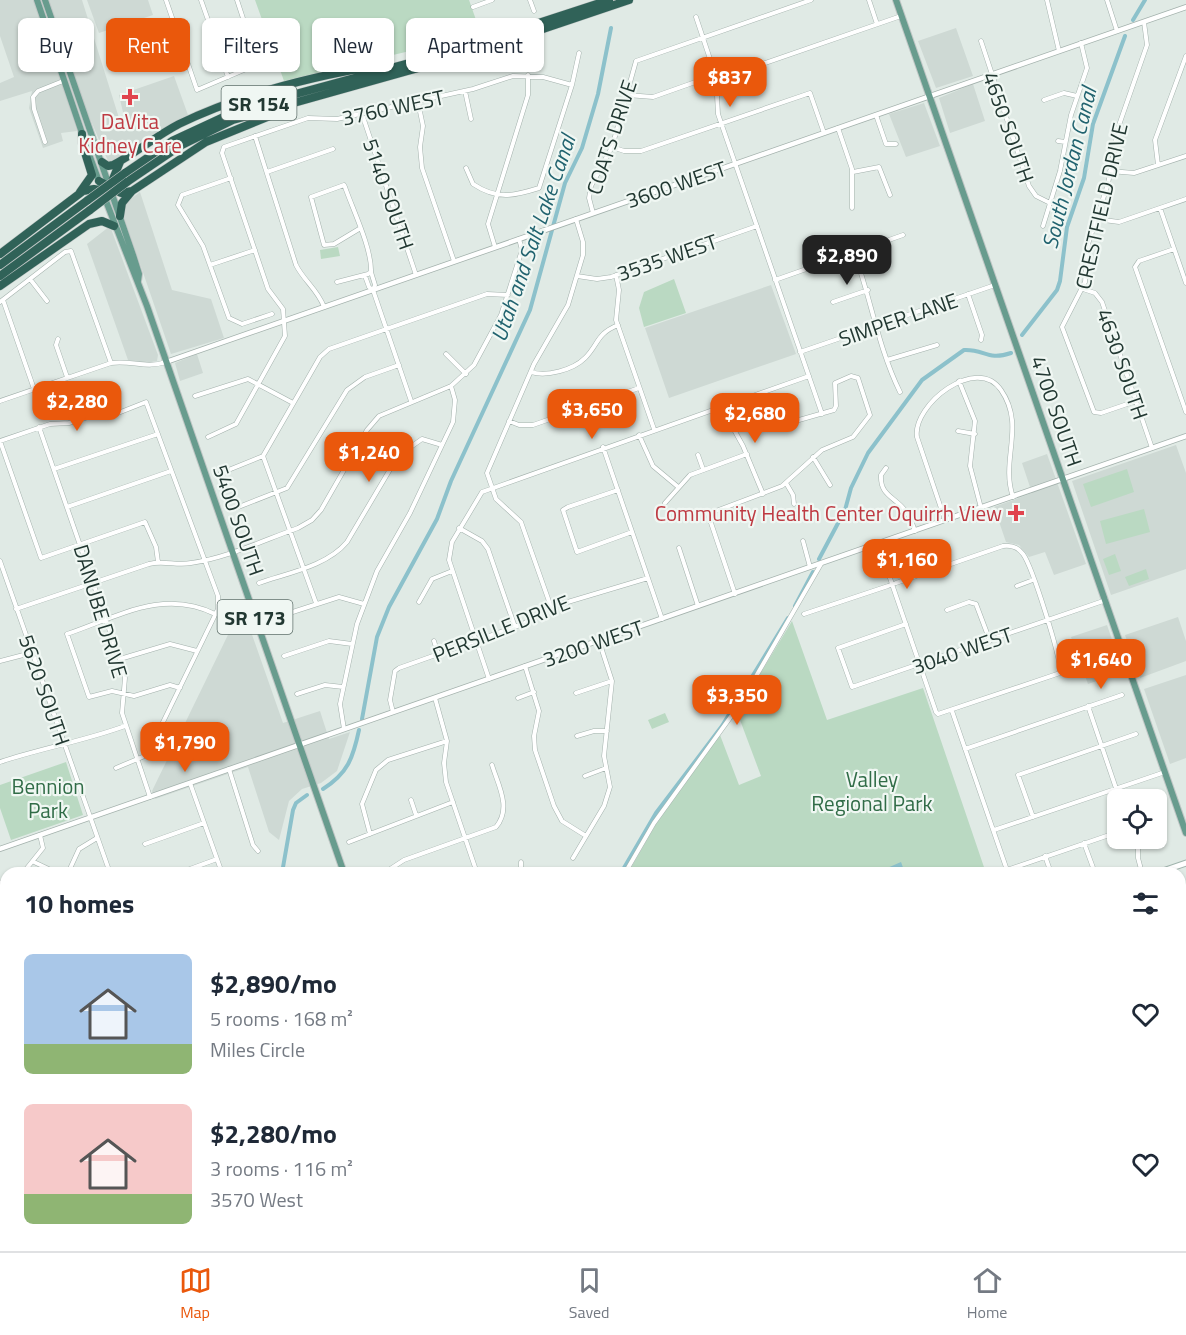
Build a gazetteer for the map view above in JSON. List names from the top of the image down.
{
  "streets": {
    "highway": ["SR 154"],
    "main road": ["4700 SOUTH", "5400 SOUTH", "SR 173"],
    "street": [
      "3760 WEST",
      "4650 SOUTH",
      "COATS DRIVE",
      "3600 WEST",
      "5140 SOUTH",
      "CRESTFIELD DRIVE",
      "3535 WEST",
      "SIMPER LANE",
      "4630 SOUTH",
      "DANUBE DRIVE",
      "PERSILLE DRIVE",
      "3200 WEST",
      "3040 WEST",
      "5620 SOUTH"
    ]
  },
  "crossings": [
    ["3760 WEST", "5140 SOUTH"],
    ["4650 SOUTH", "3600 WEST"],
    ["COATS DRIVE", "3600 WEST"],
    ["3600 WEST", "5140 SOUTH"],
    ["3600 WEST", "CRESTFIELD DRIVE"],
    ["3600 WEST", "4700 SOUTH"],
    ["3600 WEST", "5400 SOUTH"],
    ["CRESTFIELD DRIVE", "4630 SOUTH"],
    ["SIMPER LANE", "4700 SOUTH"],
    ["4630 SOUTH", "3200 WEST"],
    ["4700 SOUTH", "3200 WEST"],
    ["4700 SOUTH", "3040 WEST"],
    ["5400 SOUTH", "3200 WEST"],
    ["DANUBE DRIVE", "3200 WEST"],
    ["PERSILLE DRIVE", "3200 WEST"],
    ["3200 WEST", "5620 SOUTH"]
  ],
  "water": ["South Jordan Canal", "Utah and Salt Lake Canal"],
  "parks": ["Valley Regional Park", "Bennion Park"],
  "places": {
    "health": ["DaVita Kidney Care", "Community Health Center Oquirrh View"]
  },
  "page": {
    "chip": [
      "Buy",
      "Rent",
      "Filters",
      "New",
      "Apartment"
    ],
    "price": [
      "$837",
      "$2,890",
      "$2,280",
      "$3,650",
      "$2,680",
      "$1,240",
      "$1,160",
      "$1,640",
      "$3,350",
      "$1,790"
    ],
    "heading": "10 homes",
    "list": [
      {
        "name": "$2,890/mo",
        "note": "5 rooms · 168 m² · Miles Circle"
      },
      {
        "name": "$2,280/mo",
        "note": "3 rooms · 116 m² · 3570 West"
      }
    ],
    "tabs": ["Map", "Saved", "Home"]
  }
}
